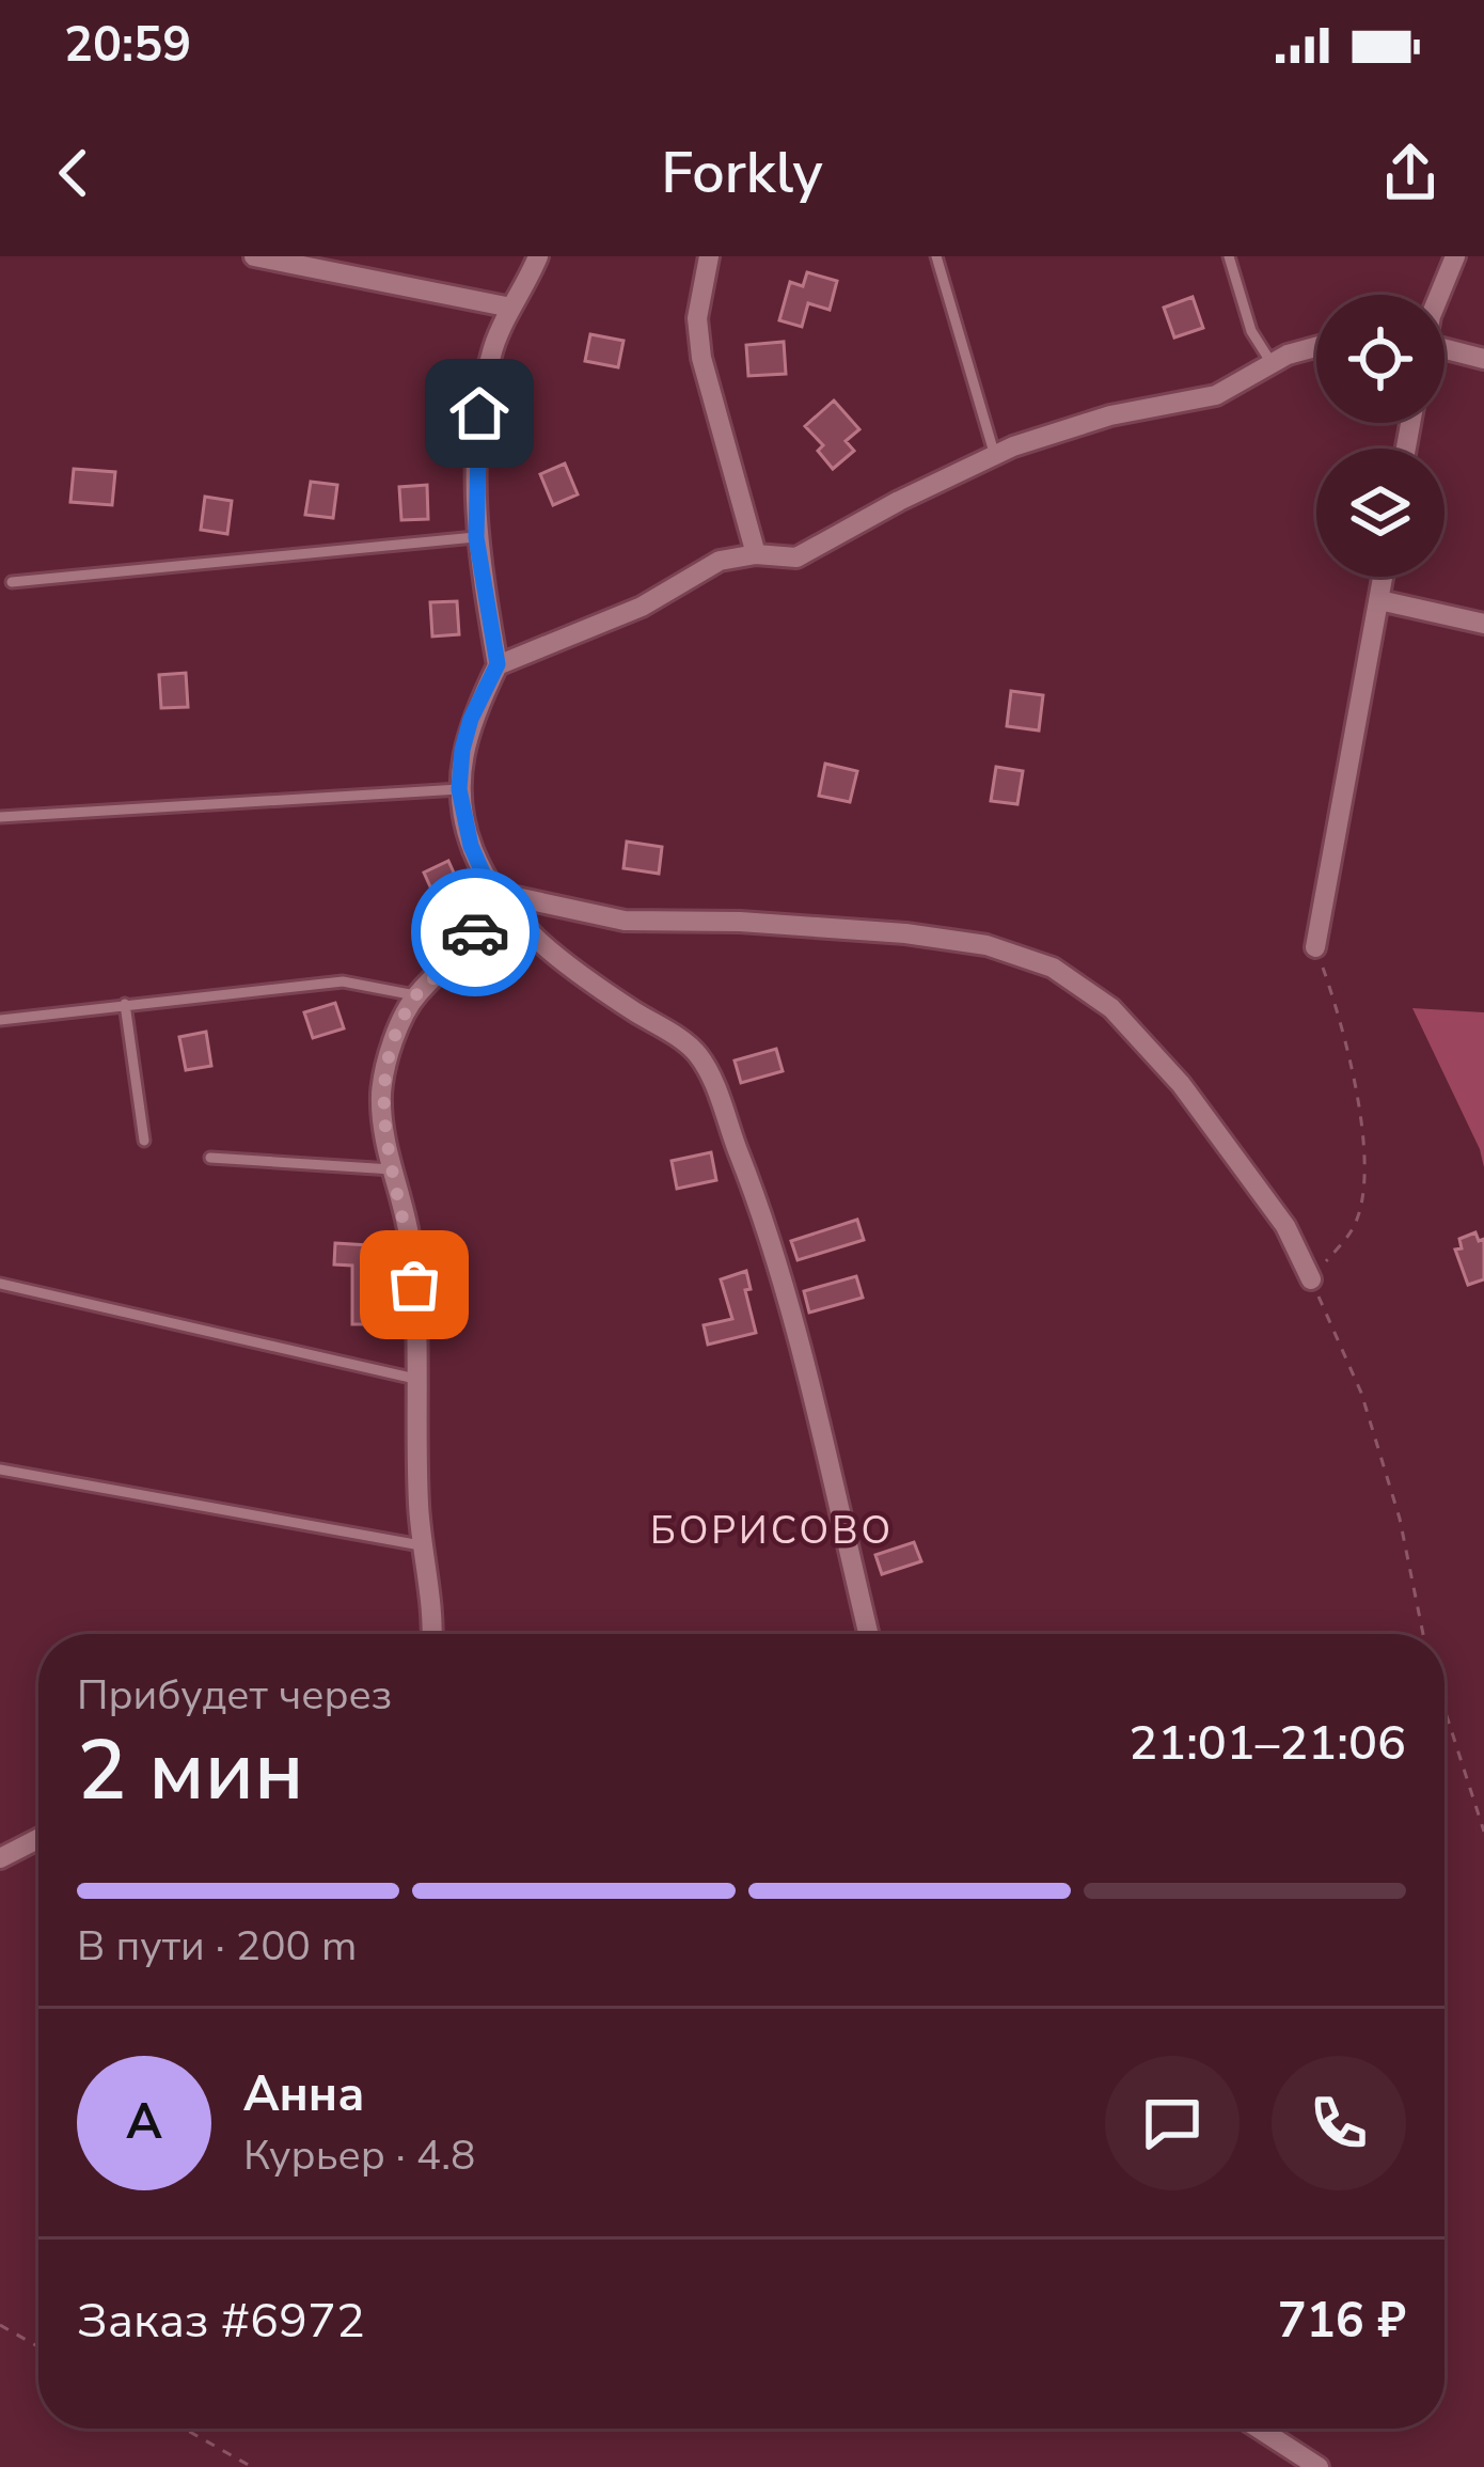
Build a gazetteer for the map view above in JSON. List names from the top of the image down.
{
  "districts": ["БОРИСОВО"],
  "page": {
    "status": "20:59",
    "header": "Forkly",
    "heading": ["2 мин", "Прибудет через", "21:01–21:06"],
    "panel": [
      "Анна",
      "Курьер · 4.8",
      "Заказ #6972",
      "716 ₽"
    ],
    "bar": "В пути · 200 m",
    "round": "А"
  }
}
